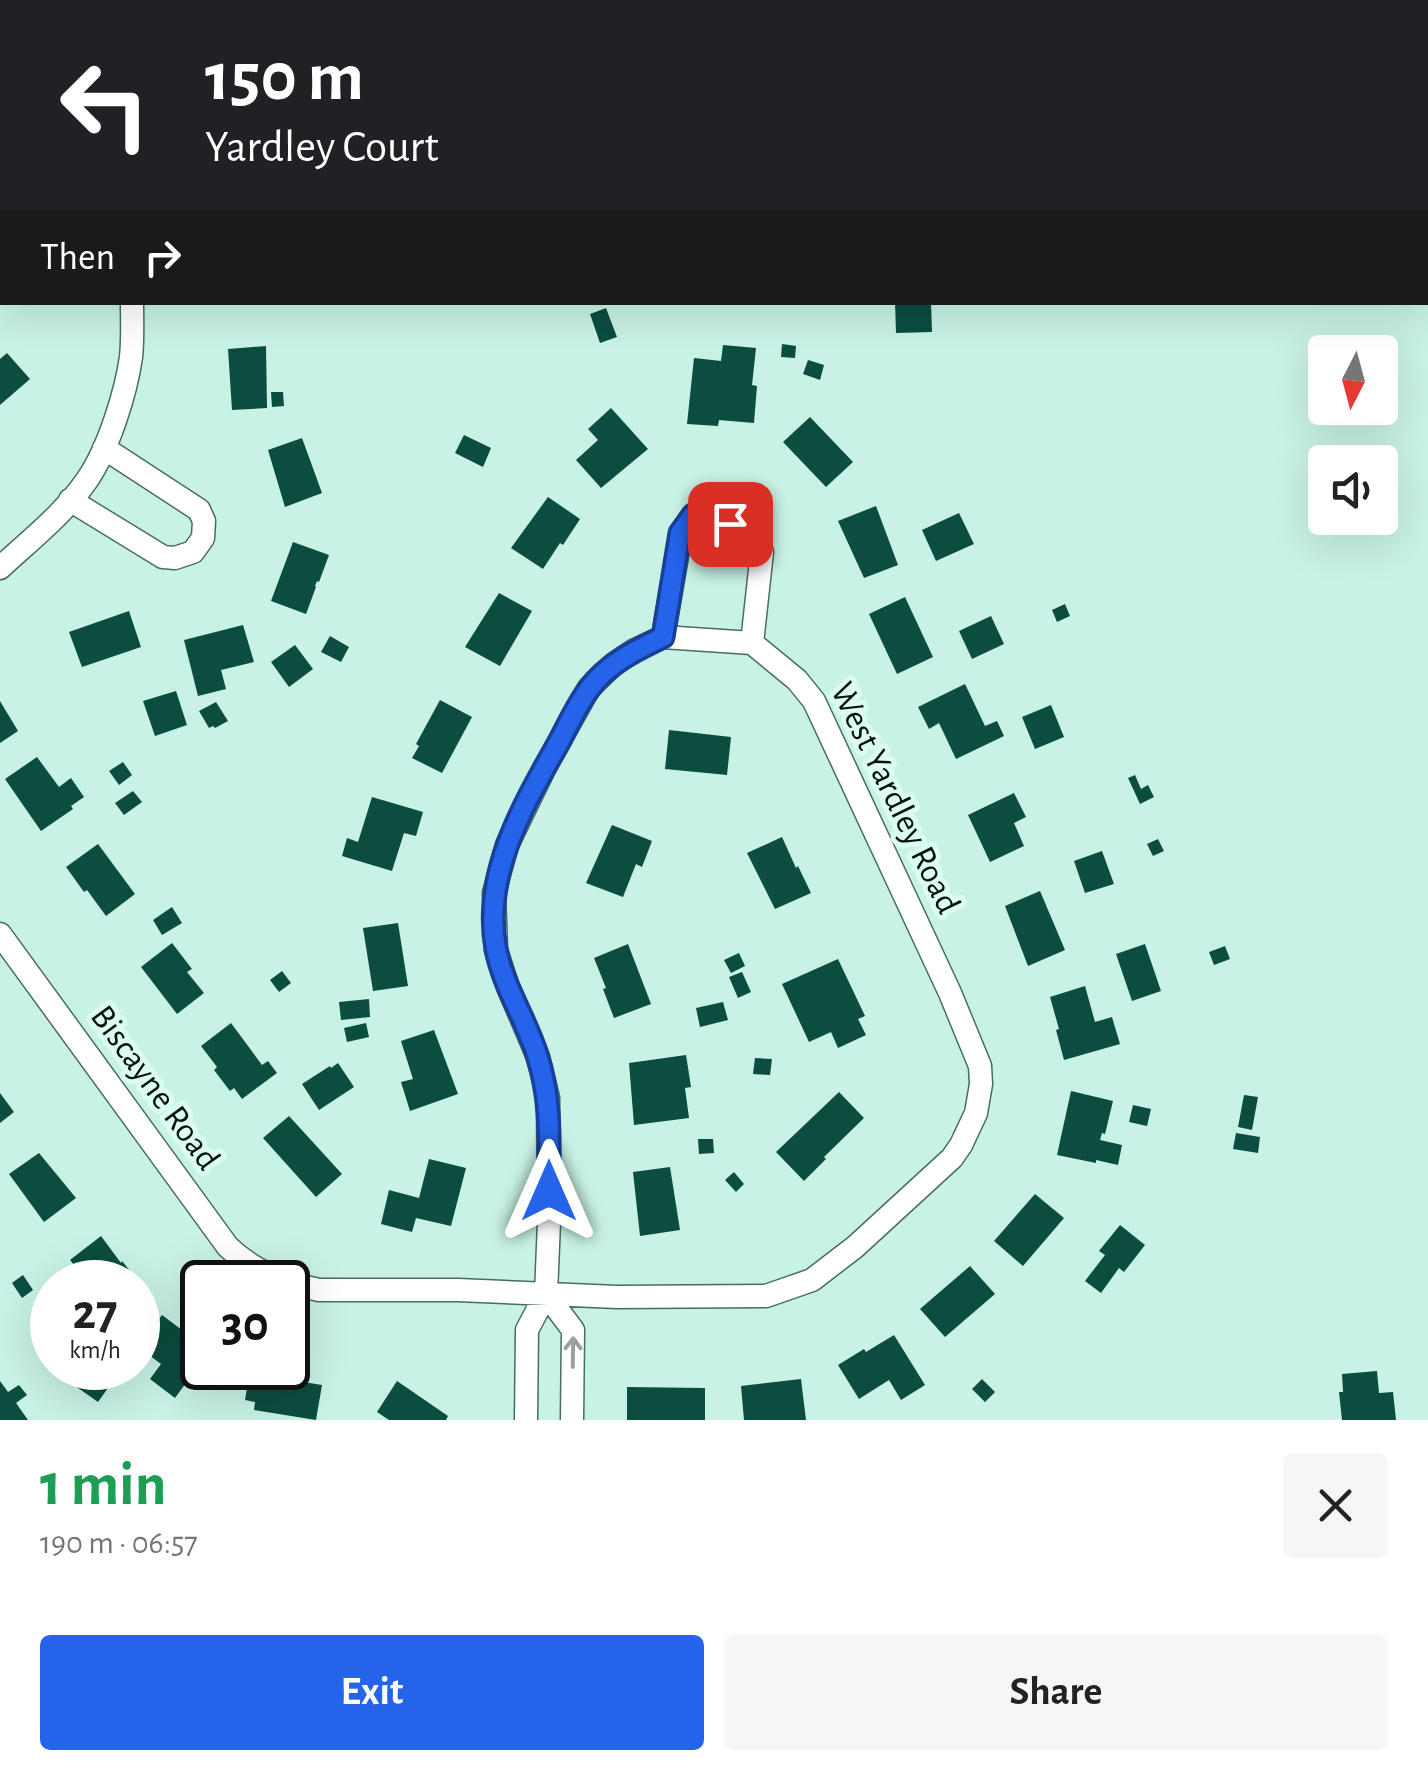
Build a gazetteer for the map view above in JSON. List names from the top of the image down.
{
  "streets": {
    "street": ["West Yardley Road", "Biscayne Road"]
  },
  "north": "bottom",
  "page": {
    "turn": ["150 m", "Yardley Court"],
    "then": "Then",
    "speed": "27 km/h",
    "limit": "30",
    "heading": ["1 min", "190 m · 06:57"],
    "buttons": ["Exit", "Share"]
  }
}
